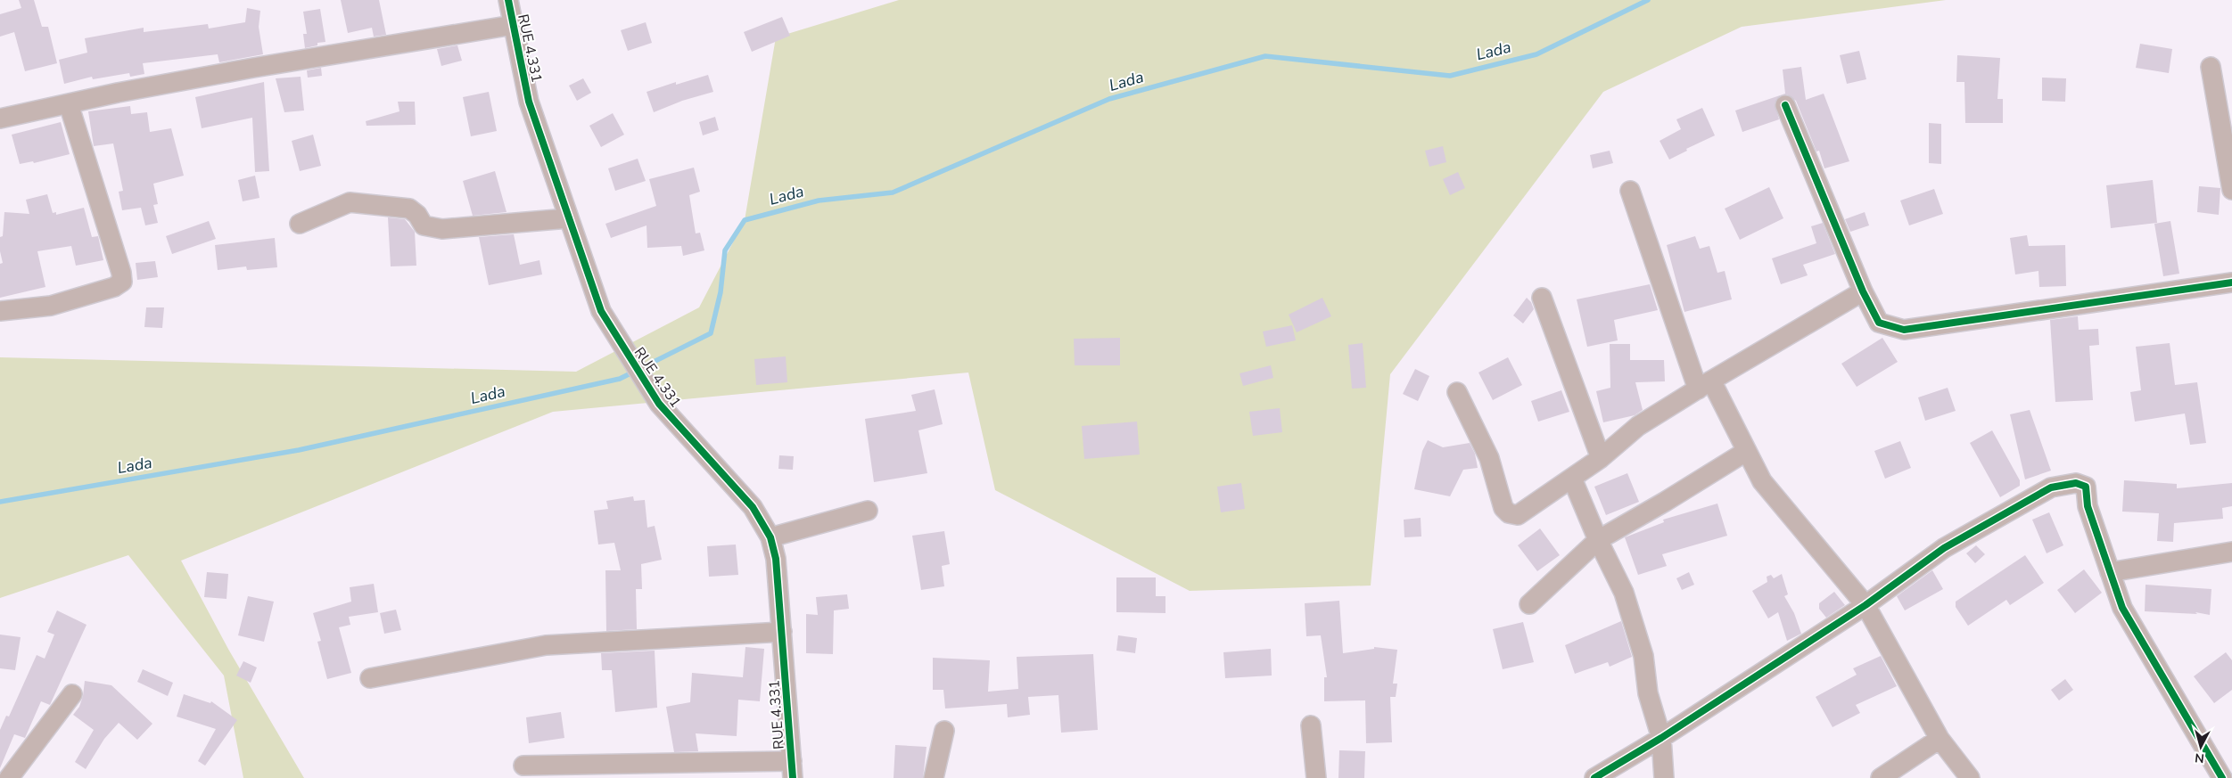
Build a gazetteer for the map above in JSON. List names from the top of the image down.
{
  "streets": {
    "street": ["RUE 4.331"]
  },
  "water": ["Lada"],
  "north": "bottom"
}
